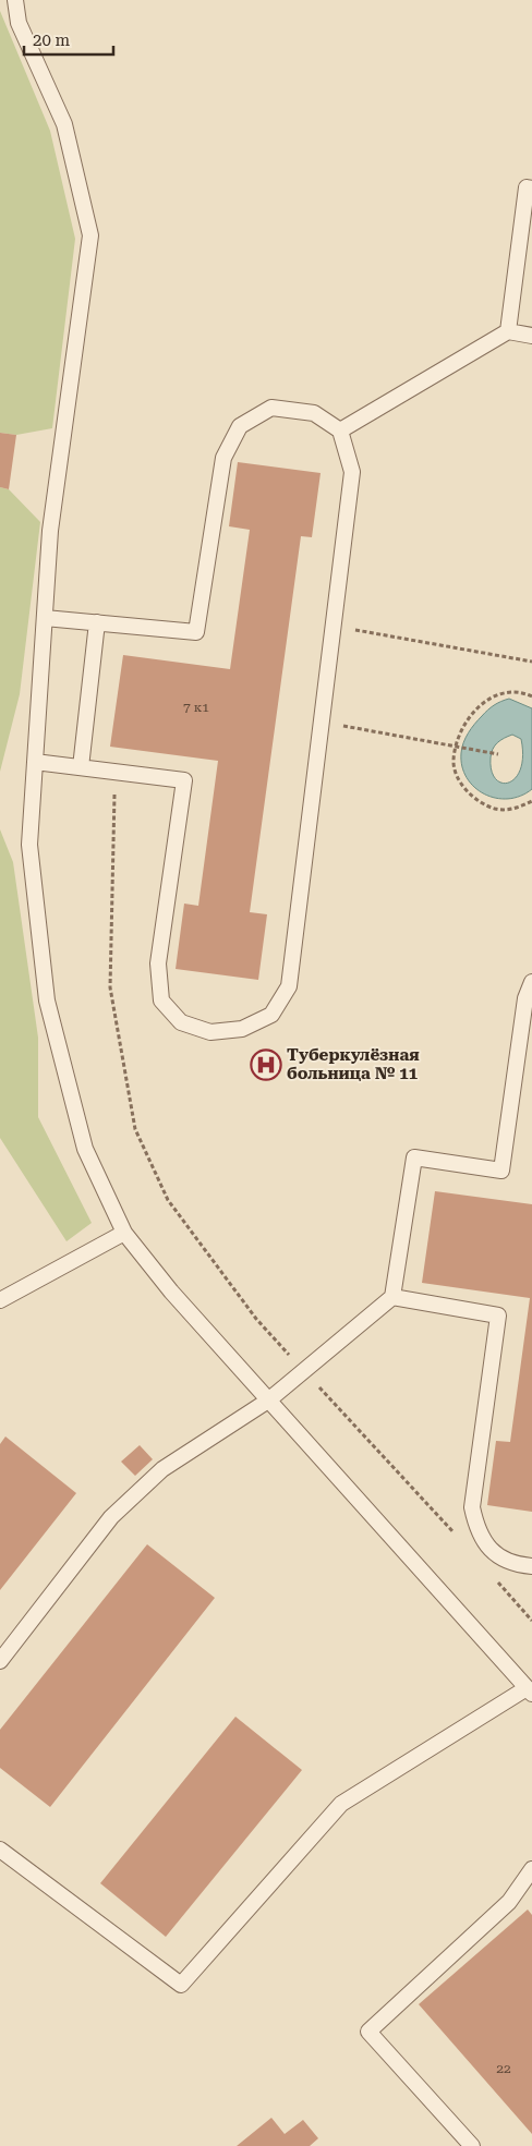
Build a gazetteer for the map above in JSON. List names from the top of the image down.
{
  "places": {
    "hospital": ["Туберкулёзная больница № 11"]
  },
  "house_numbers": ["7 к1", "22"],
  "scale_bar": "20 m"
}
